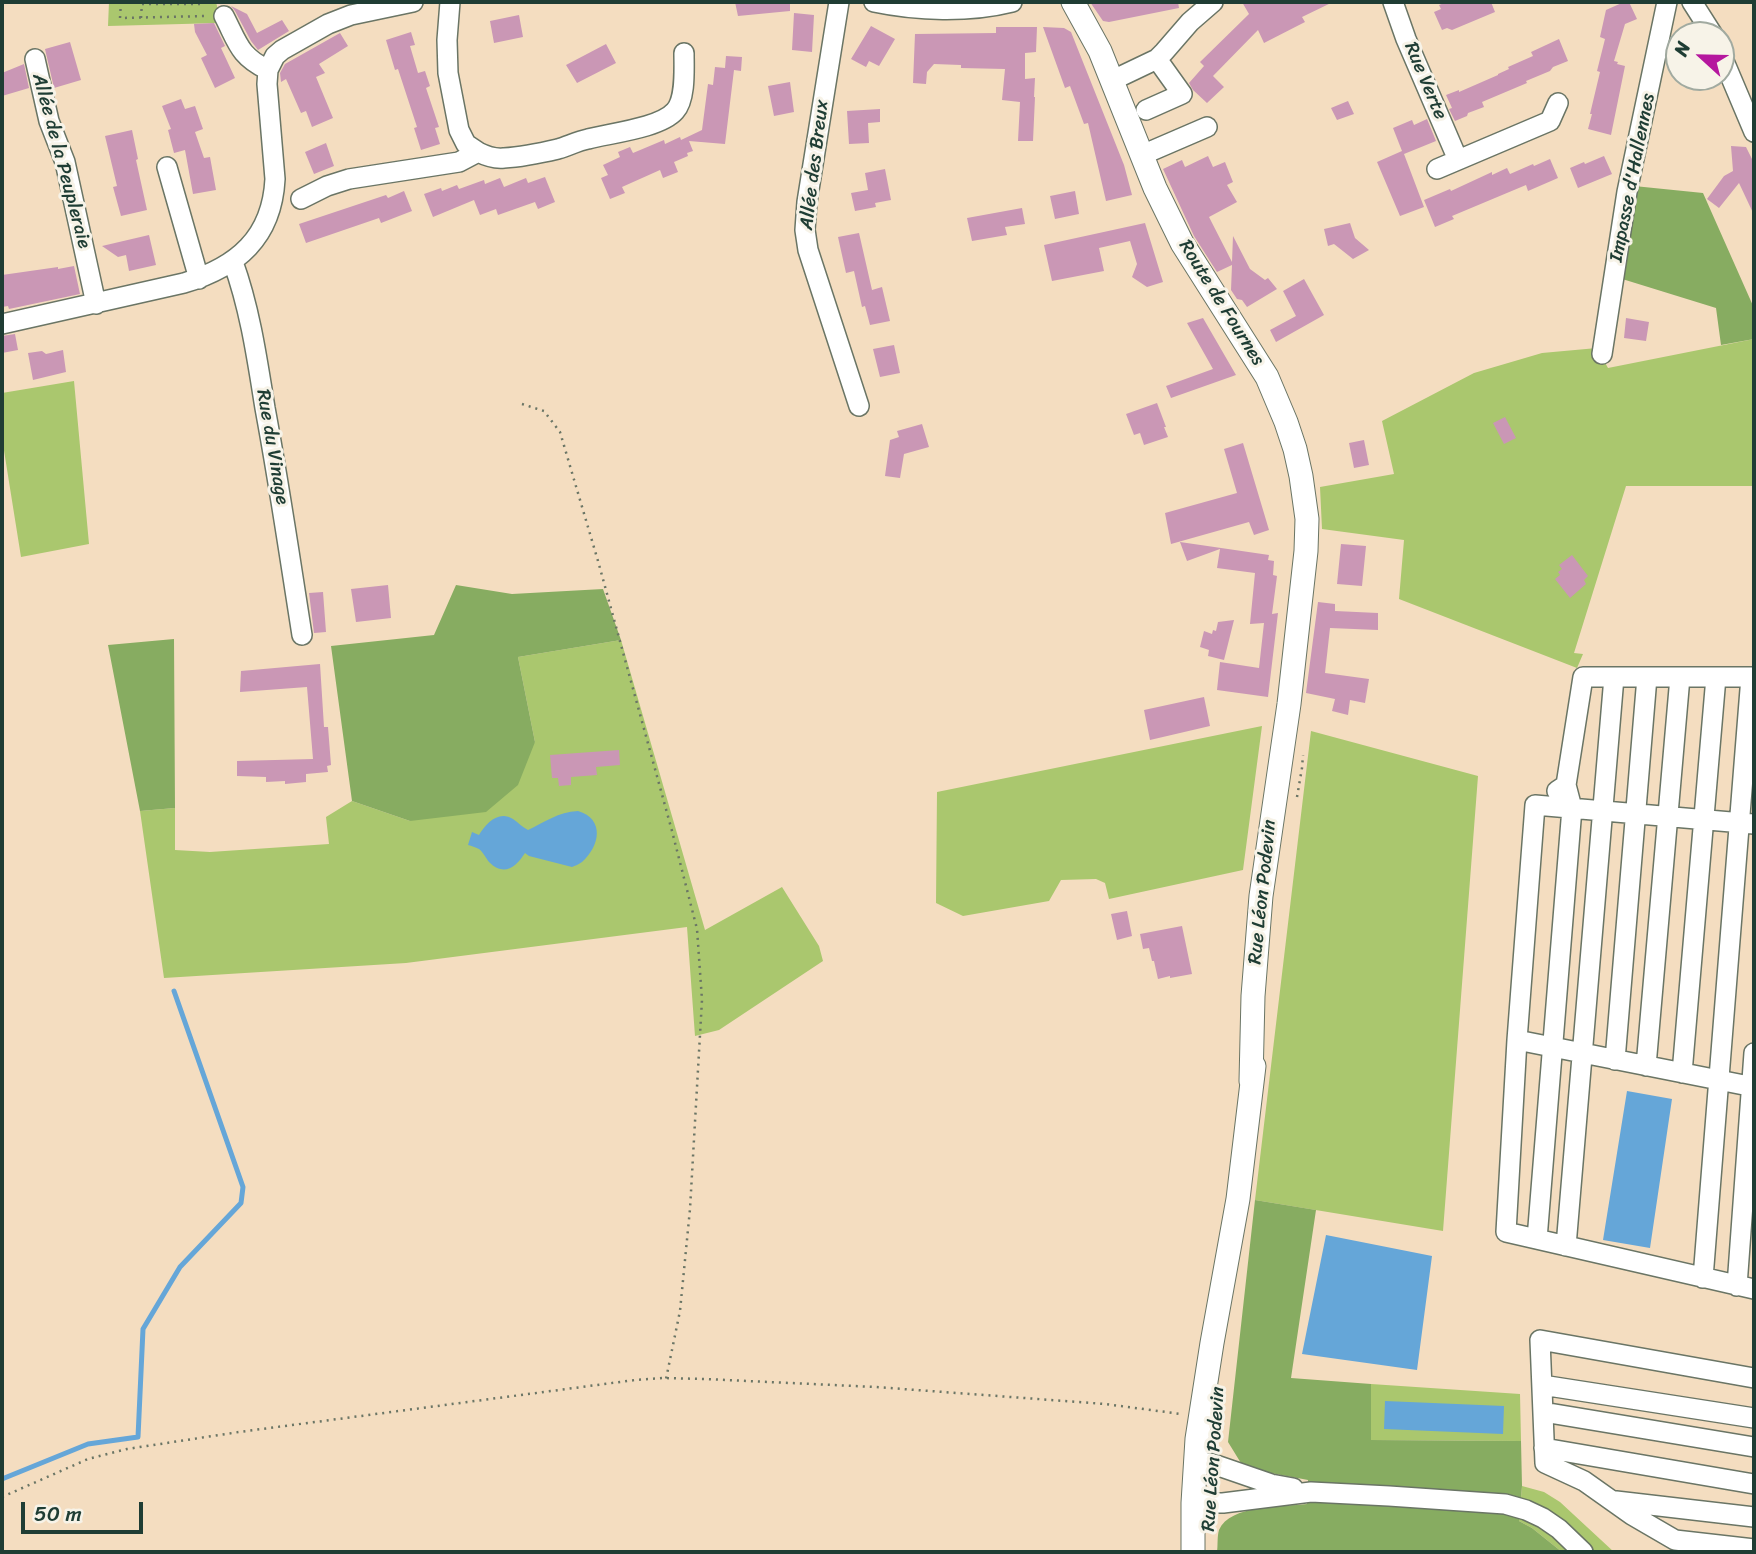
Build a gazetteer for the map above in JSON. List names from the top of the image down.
{
  "streets": {
    "main road": ["Route de Fournes", "Rue Léon Podevin"],
    "street": [
      "Rue Verte",
      "Allée de la Peupleraie",
      "Allée des Breux",
      "Impasse d'Hallennes",
      "Rue du Vinage"
    ]
  },
  "crossings": [
    ["Route de Fournes", "Rue Léon Podevin"]
  ],
  "scale_bar": "50 m",
  "north": "left"
}
